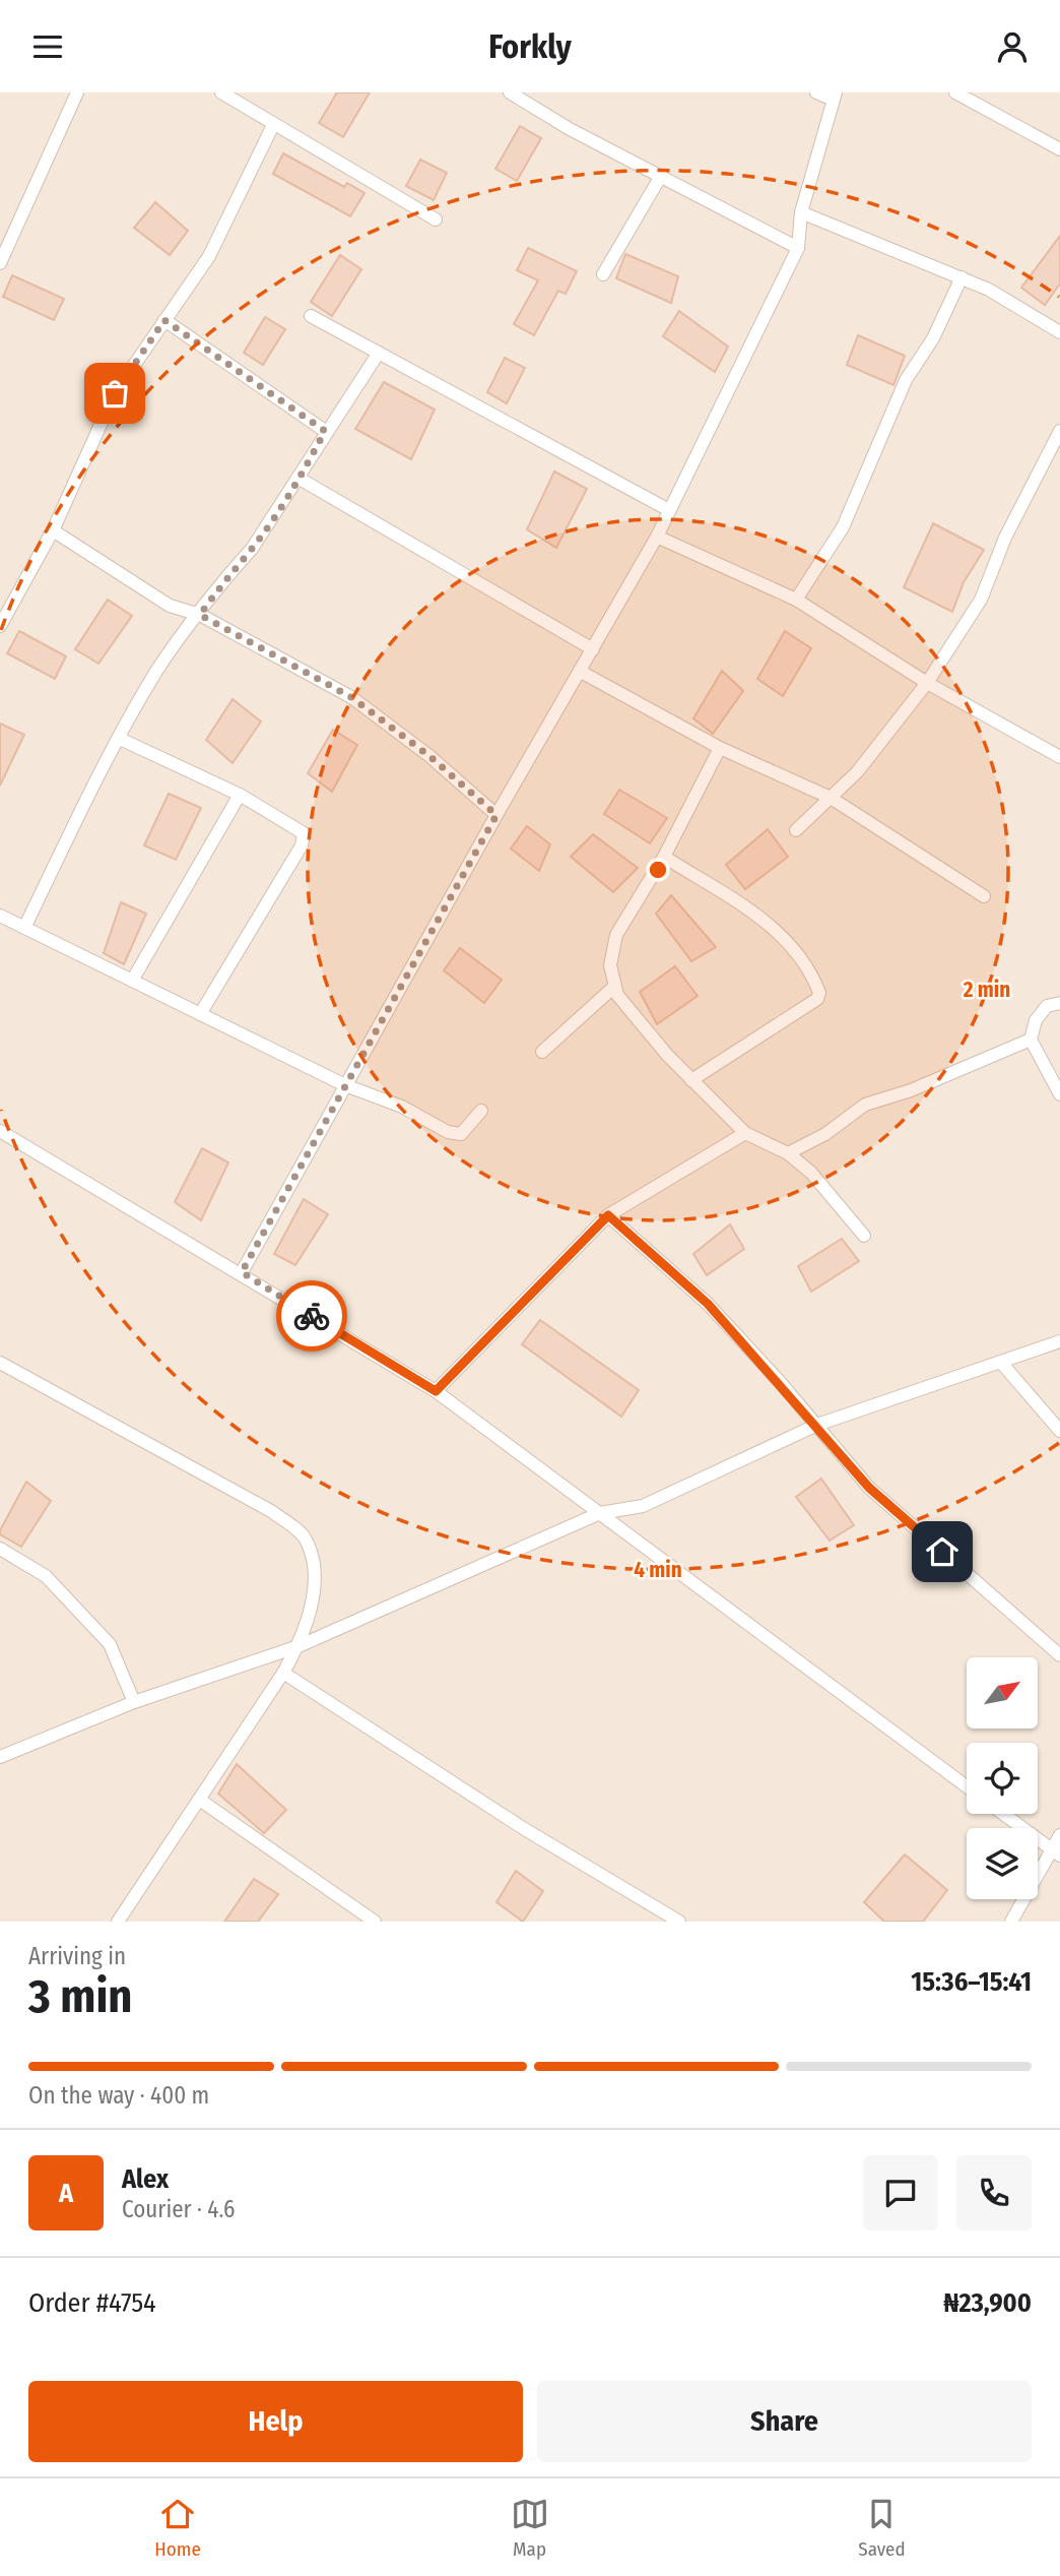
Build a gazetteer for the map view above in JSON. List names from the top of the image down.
{
  "north": "top right",
  "page": {
    "header": "Forkly",
    "heading": ["3 min", "Arriving in", "15:36–15:41"],
    "panel": [
      "Alex",
      "Courier · 4.6",
      "Order #4754",
      "₦23,900"
    ],
    "bar": "On the way · 400 m",
    "round": "A",
    "buttons": ["Help", "Share"],
    "tabs": ["Home", "Map", "Saved"]
  },
  "rings": ["2 min", "4 min"]
}
